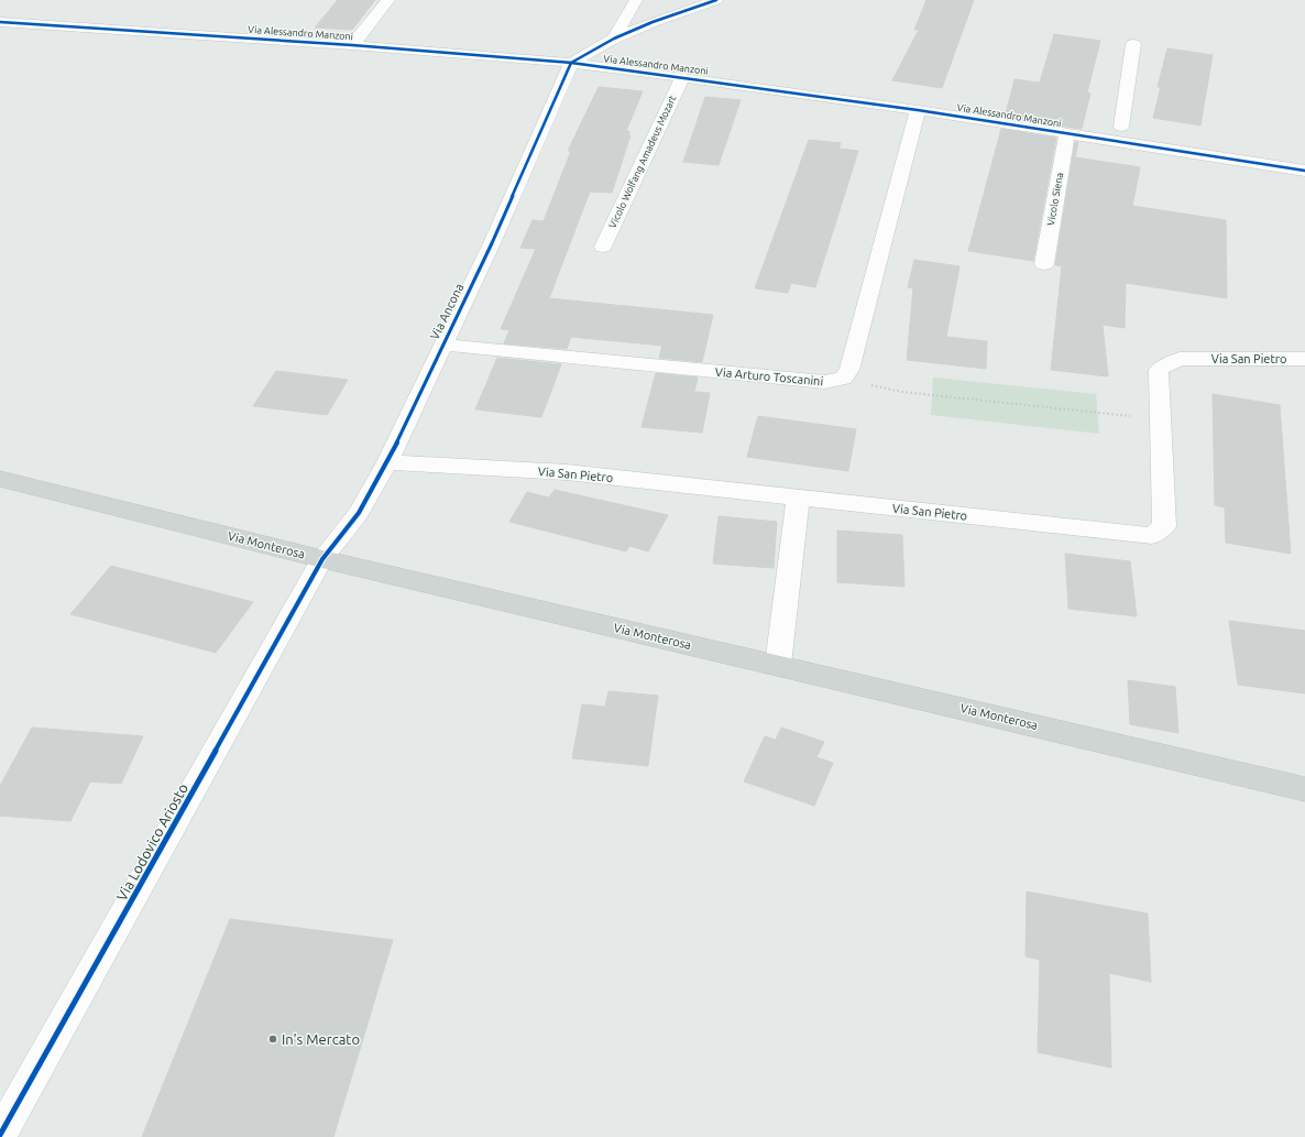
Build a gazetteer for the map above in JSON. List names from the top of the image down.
{
  "streets": {
    "main road": ["Via Monterosa"],
    "street": [
      "Via Alessandro Manzoni",
      "Vicolo Wolfang Amadeus Mozart",
      "Vicolo Siena",
      "Via Ancona",
      "Via San Pietro",
      "Via Arturo Toscanini",
      "Via Lodovico Ariosto"
    ]
  },
  "crossings": [
    ["Via Alessandro Manzoni", "Vicolo Wolfang Amadeus Mozart"],
    ["Via Alessandro Manzoni", "Vicolo Siena"],
    ["Via Alessandro Manzoni", "Via Ancona"],
    ["Via Ancona", "Via San Pietro"],
    ["Via Ancona", "Via Arturo Toscanini"],
    ["Via Ancona", "Via Monterosa"],
    ["Via Ancona", "Via Lodovico Ariosto"],
    ["Via Monterosa", "Via Lodovico Ariosto"]
  ],
  "places": ["In's Mercato"]
}
